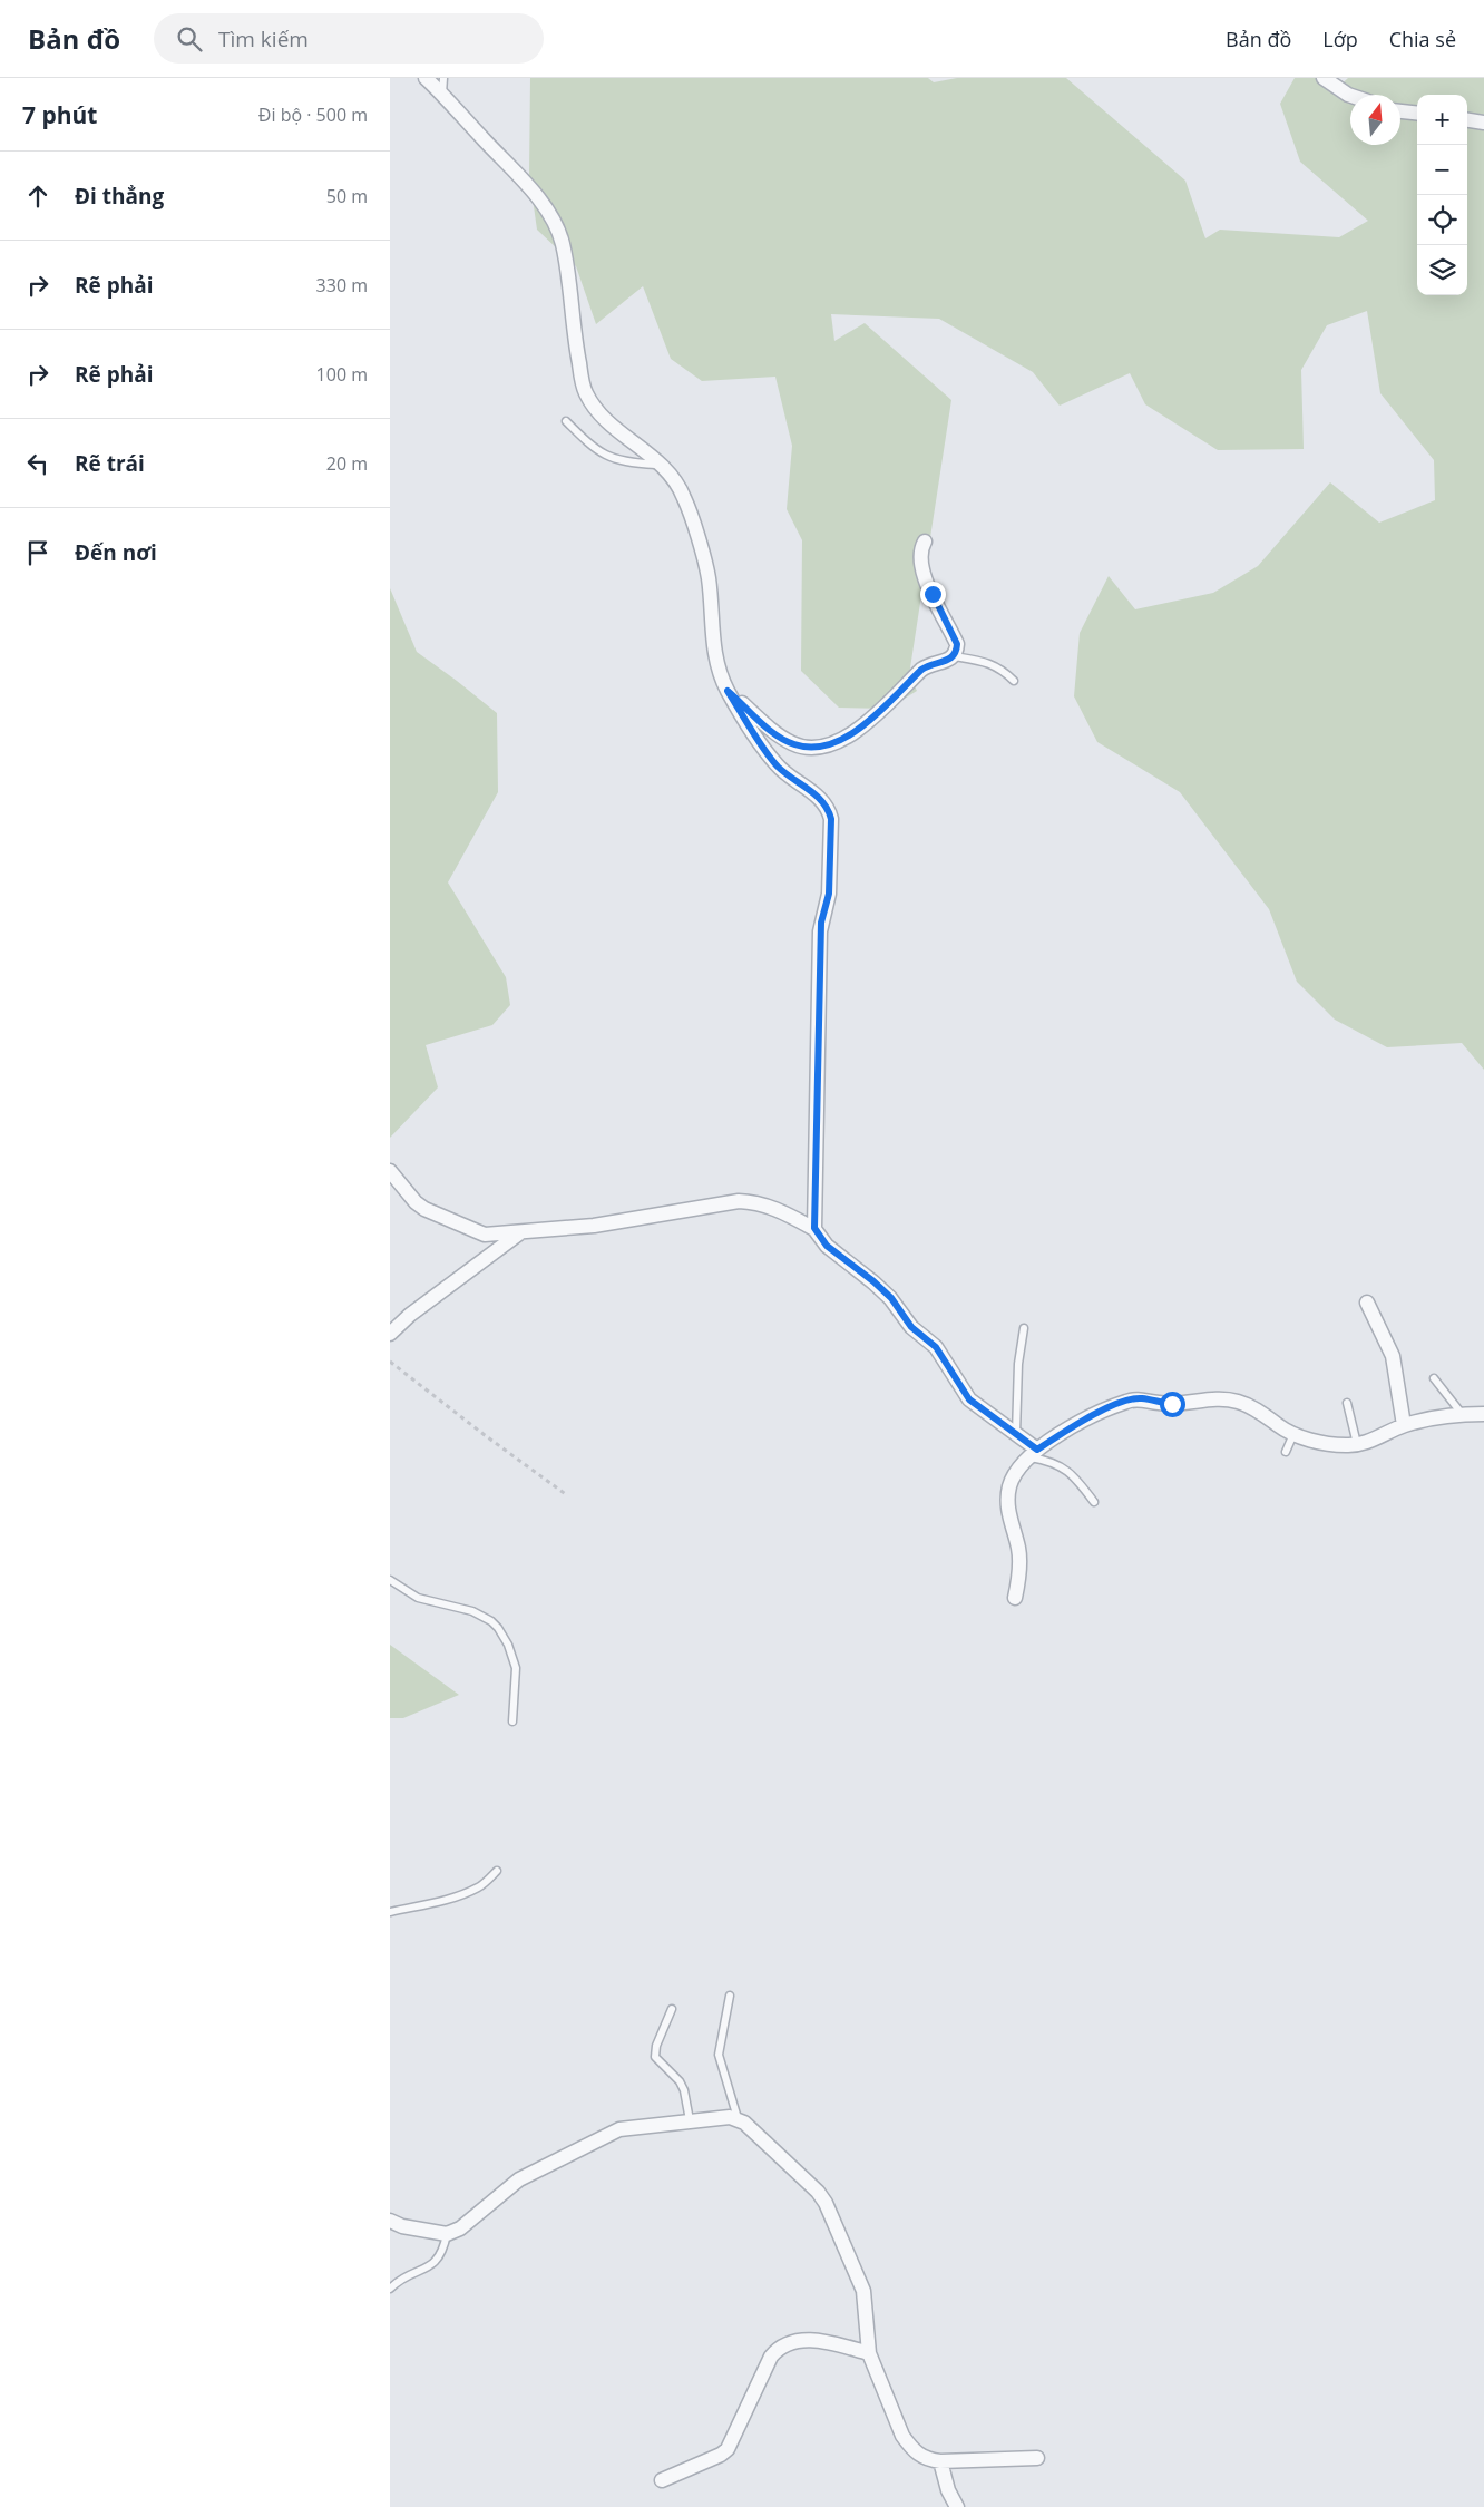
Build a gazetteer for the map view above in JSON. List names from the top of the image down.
{
  "north": "top",
  "page": {
    "header": "Bản đồ",
    "search": "Tìm kiếm",
    "nav": ["Bản đồ", "Lớp", "Chia sẻ"],
    "heading": ["7 phút", "Đi bộ · 500 m"],
    "map_buttons": ["+", "−"],
    "list": [
      ["Đi thẳng", "50 m"],
      ["Rẽ phải", "330 m"],
      ["Rẽ phải", "100 m"],
      ["Rẽ trái", "20 m"],
      "Đến nơi"
    ]
  }
}
